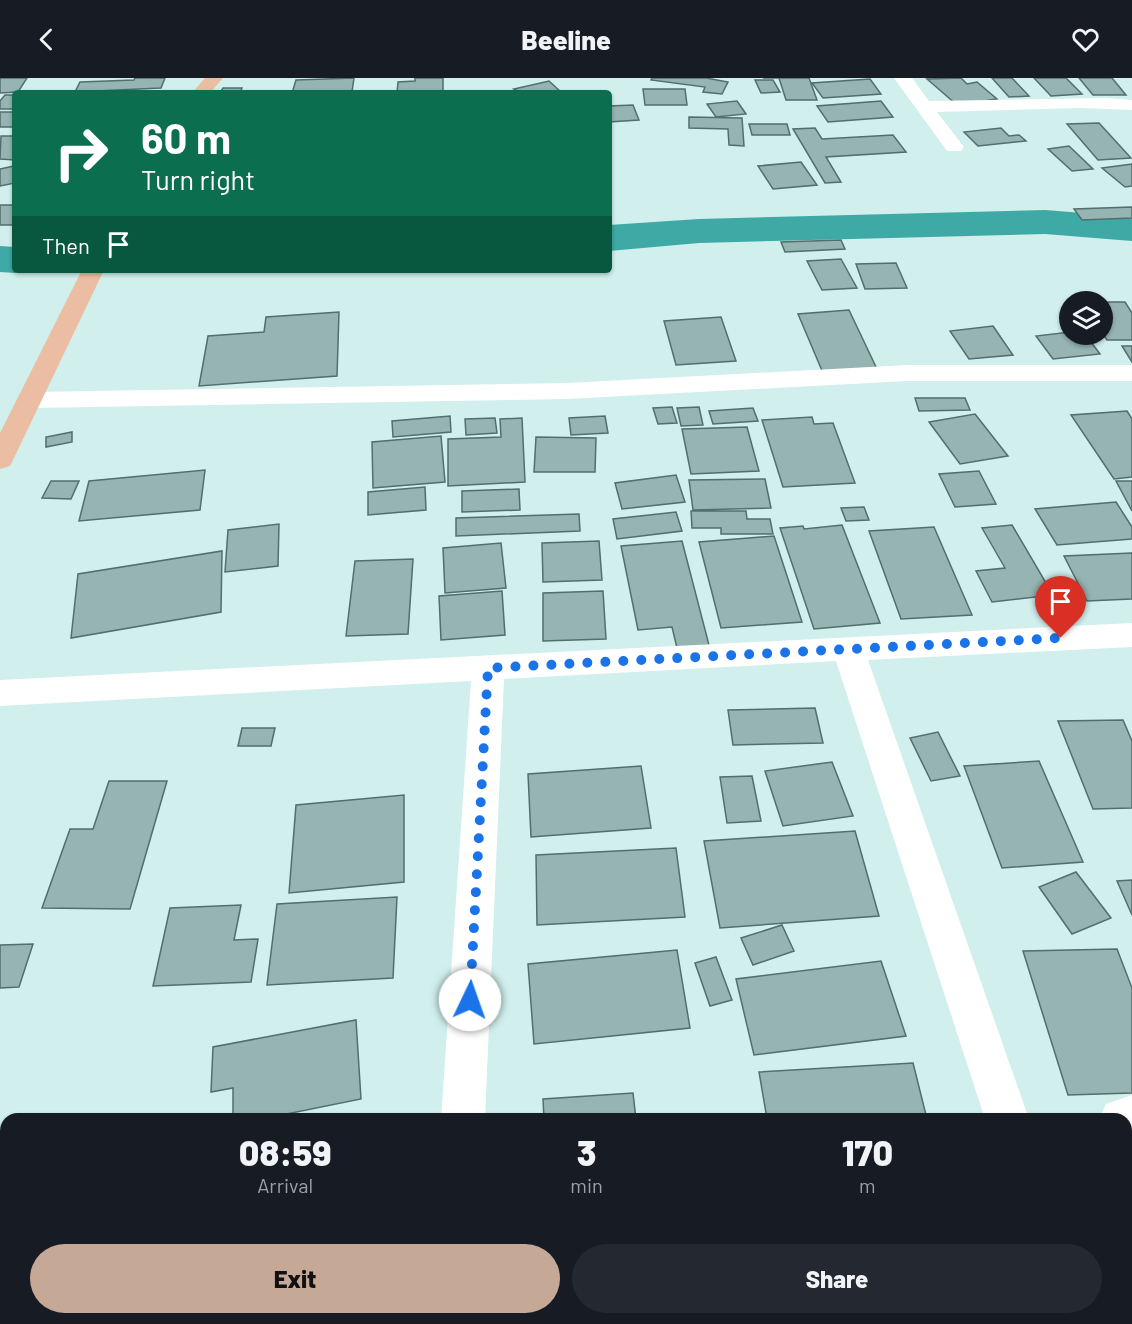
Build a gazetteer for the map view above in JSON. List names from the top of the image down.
{
  "page": {
    "header": "Beeline",
    "turn": ["60 m", "Turn right"],
    "then": "Then",
    "eta": [
      "08:59",
      "Arrival",
      "3",
      "min",
      "170",
      "m"
    ],
    "buttons": ["Exit", "Share"]
  }
}
